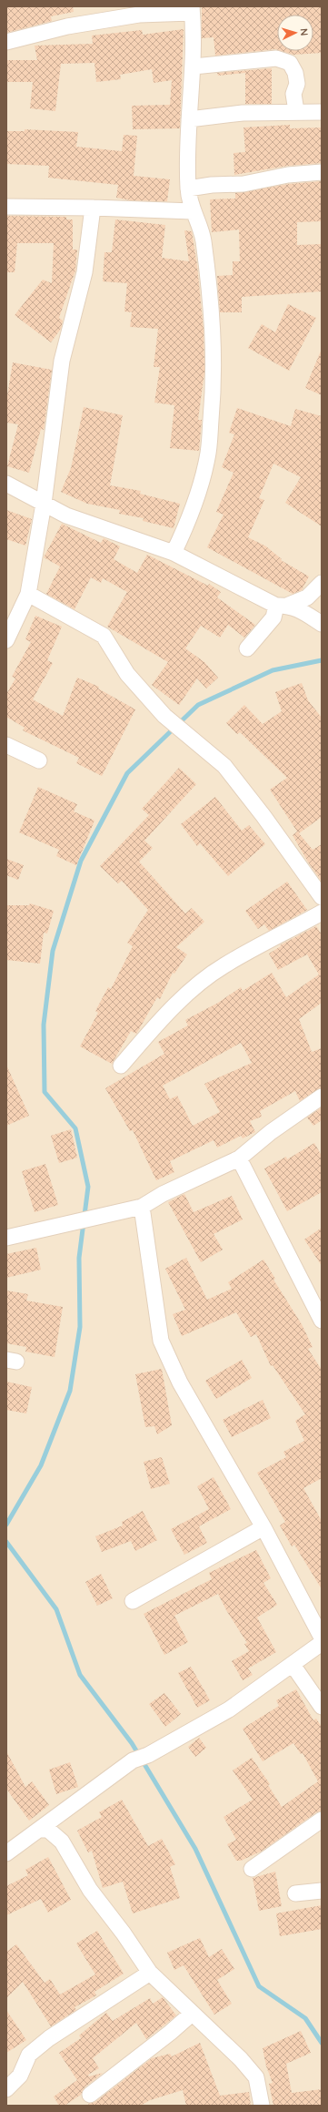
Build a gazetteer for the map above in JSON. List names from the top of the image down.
{
  "north": "right"
}
